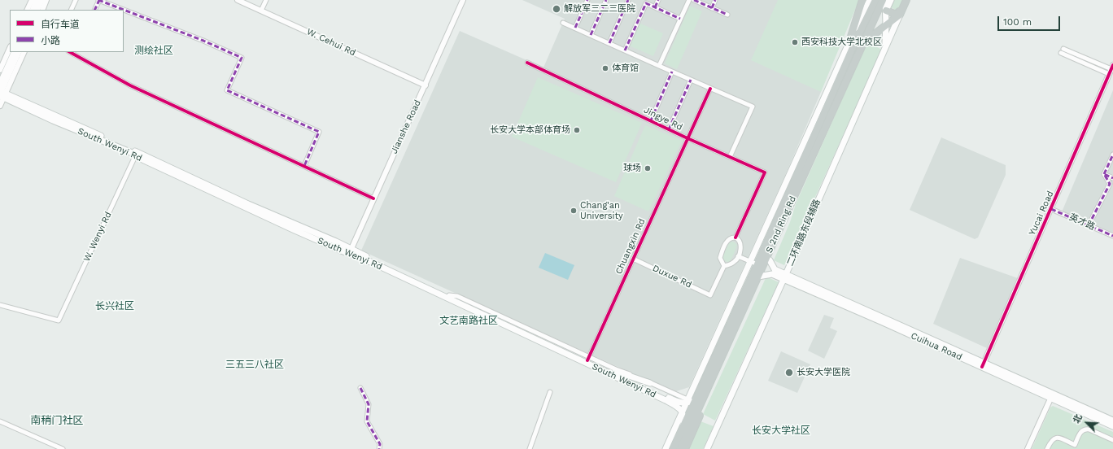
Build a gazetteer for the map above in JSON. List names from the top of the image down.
{
  "streets": {
    "highway": ["S 2nd Ring Rd"],
    "main road": ["South Wenyi Rd", "二环南路东段辅路", "Cuihua Road"],
    "street": [
      "W. Cehui Rd",
      "Jingye Rd",
      "Jianshe Road",
      "Yucai Road",
      "英才路",
      "W. Wenyi Rd",
      "Chuangxin Rd",
      "Duxue Rd"
    ]
  },
  "crossings": [
    ["W. Cehui Rd", "Jianshe Road"],
    ["Jingye Rd", "Chuangxin Rd"],
    ["Jingye Rd", "Duxue Rd"],
    ["Jianshe Road", "South Wenyi Rd"],
    ["South Wenyi Rd", "S 2nd Ring Rd"],
    ["South Wenyi Rd", "W. Wenyi Rd"],
    ["South Wenyi Rd", "Chuangxin Rd"],
    ["Yucai Road", "英才路"],
    ["Yucai Road", "Cuihua Road"],
    ["S 2nd Ring Rd", "Cuihua Road"],
    ["二环南路东段辅路", "Cuihua Road"],
    ["Chuangxin Rd", "Duxue Rd"]
  ],
  "districts": [
    "测绘社区",
    "长兴社区",
    "文艺南路社区",
    "三五三八社区",
    "南稍门社区",
    "长安大学社区"
  ],
  "places": [
    "解放军三二三医院",
    "西安科技大学北校区",
    "体育馆",
    "长安大学本部体育场",
    "球场",
    "Chang'an University",
    "长安大学医院"
  ],
  "legend": ["自行车道", "小路"],
  "scale_bar": "100 m",
  "north": "top left"
}
